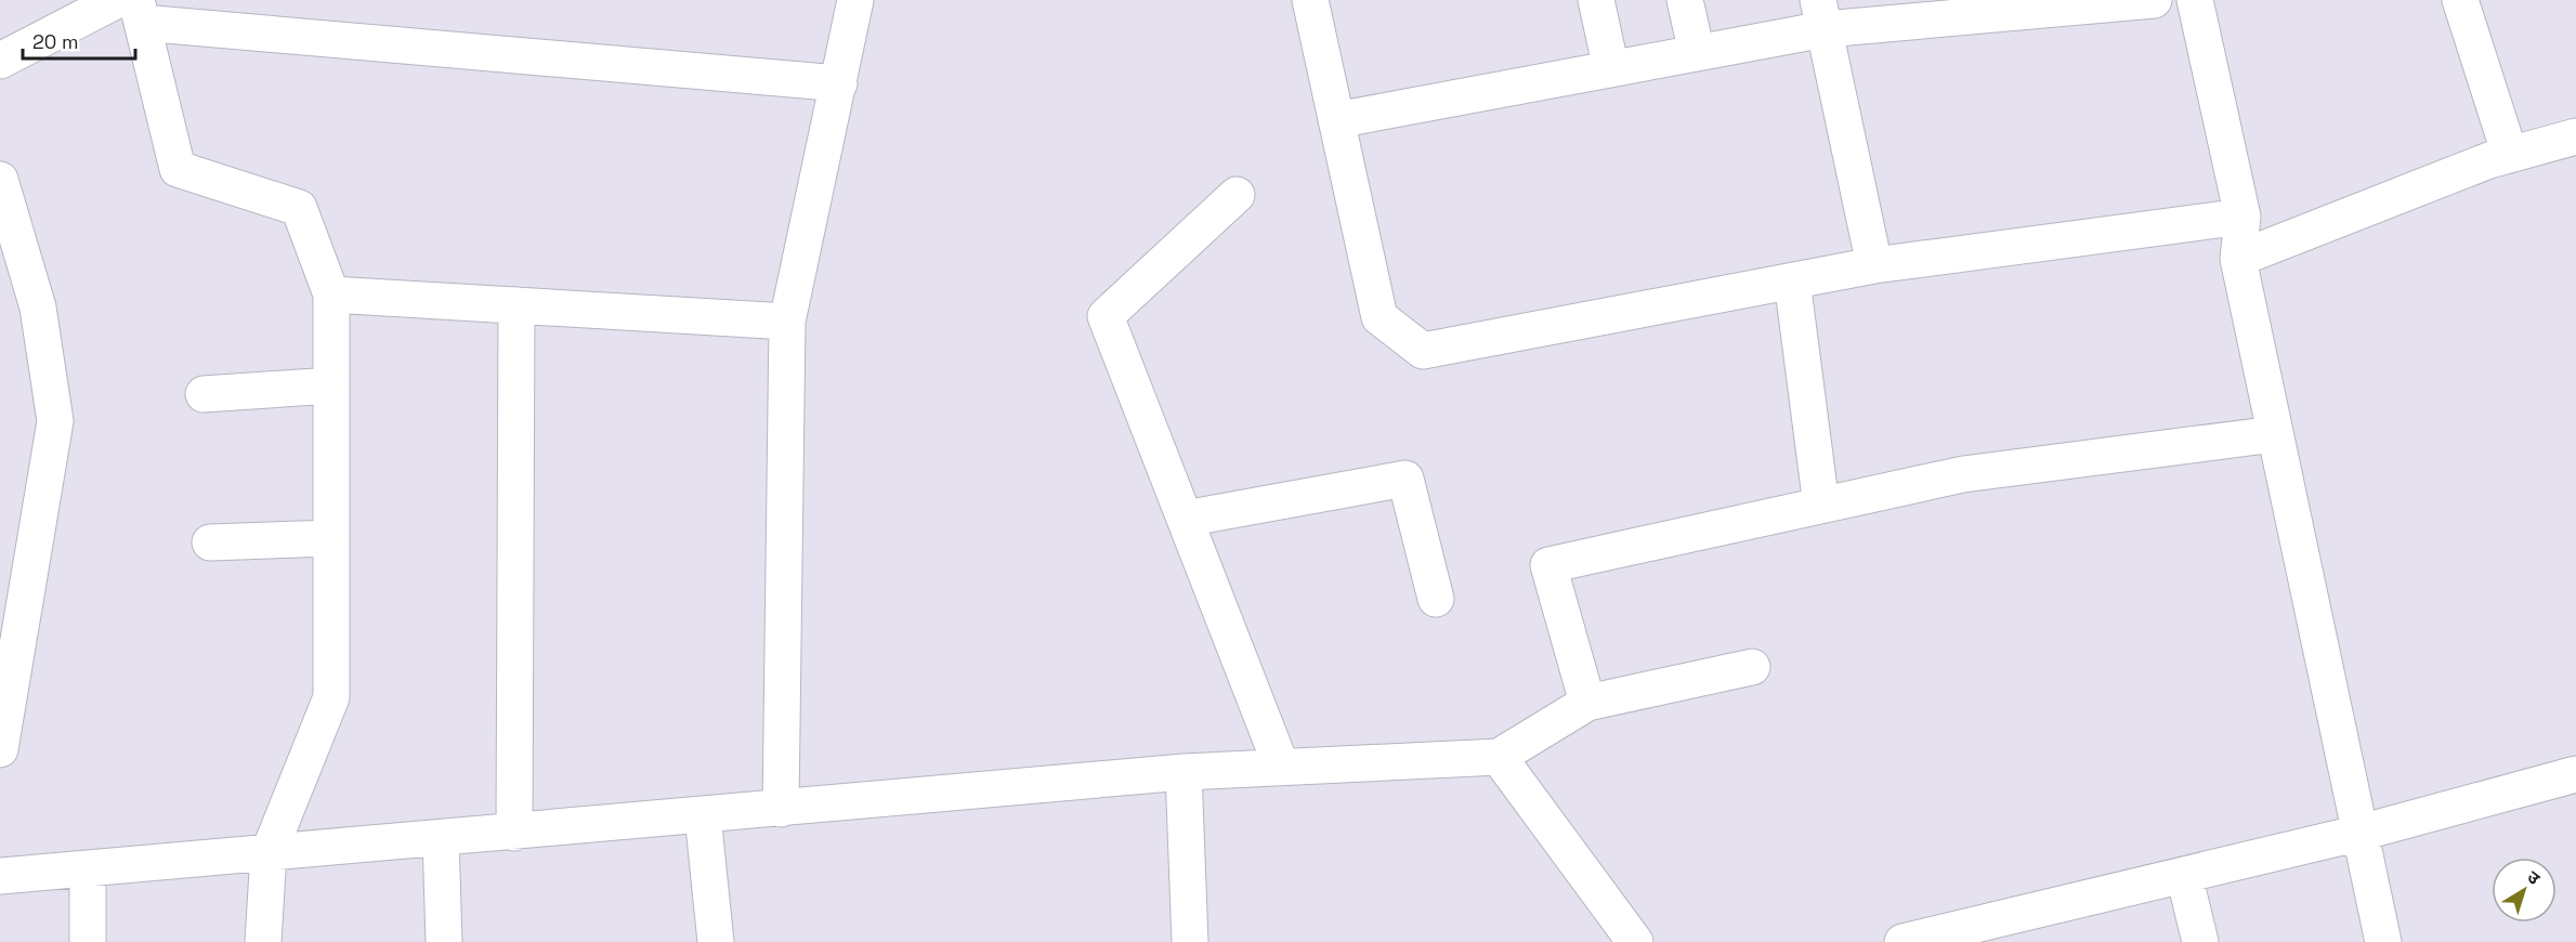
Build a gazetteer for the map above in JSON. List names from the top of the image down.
{
  "scale_bar": "20 m",
  "north": "top right"
}
